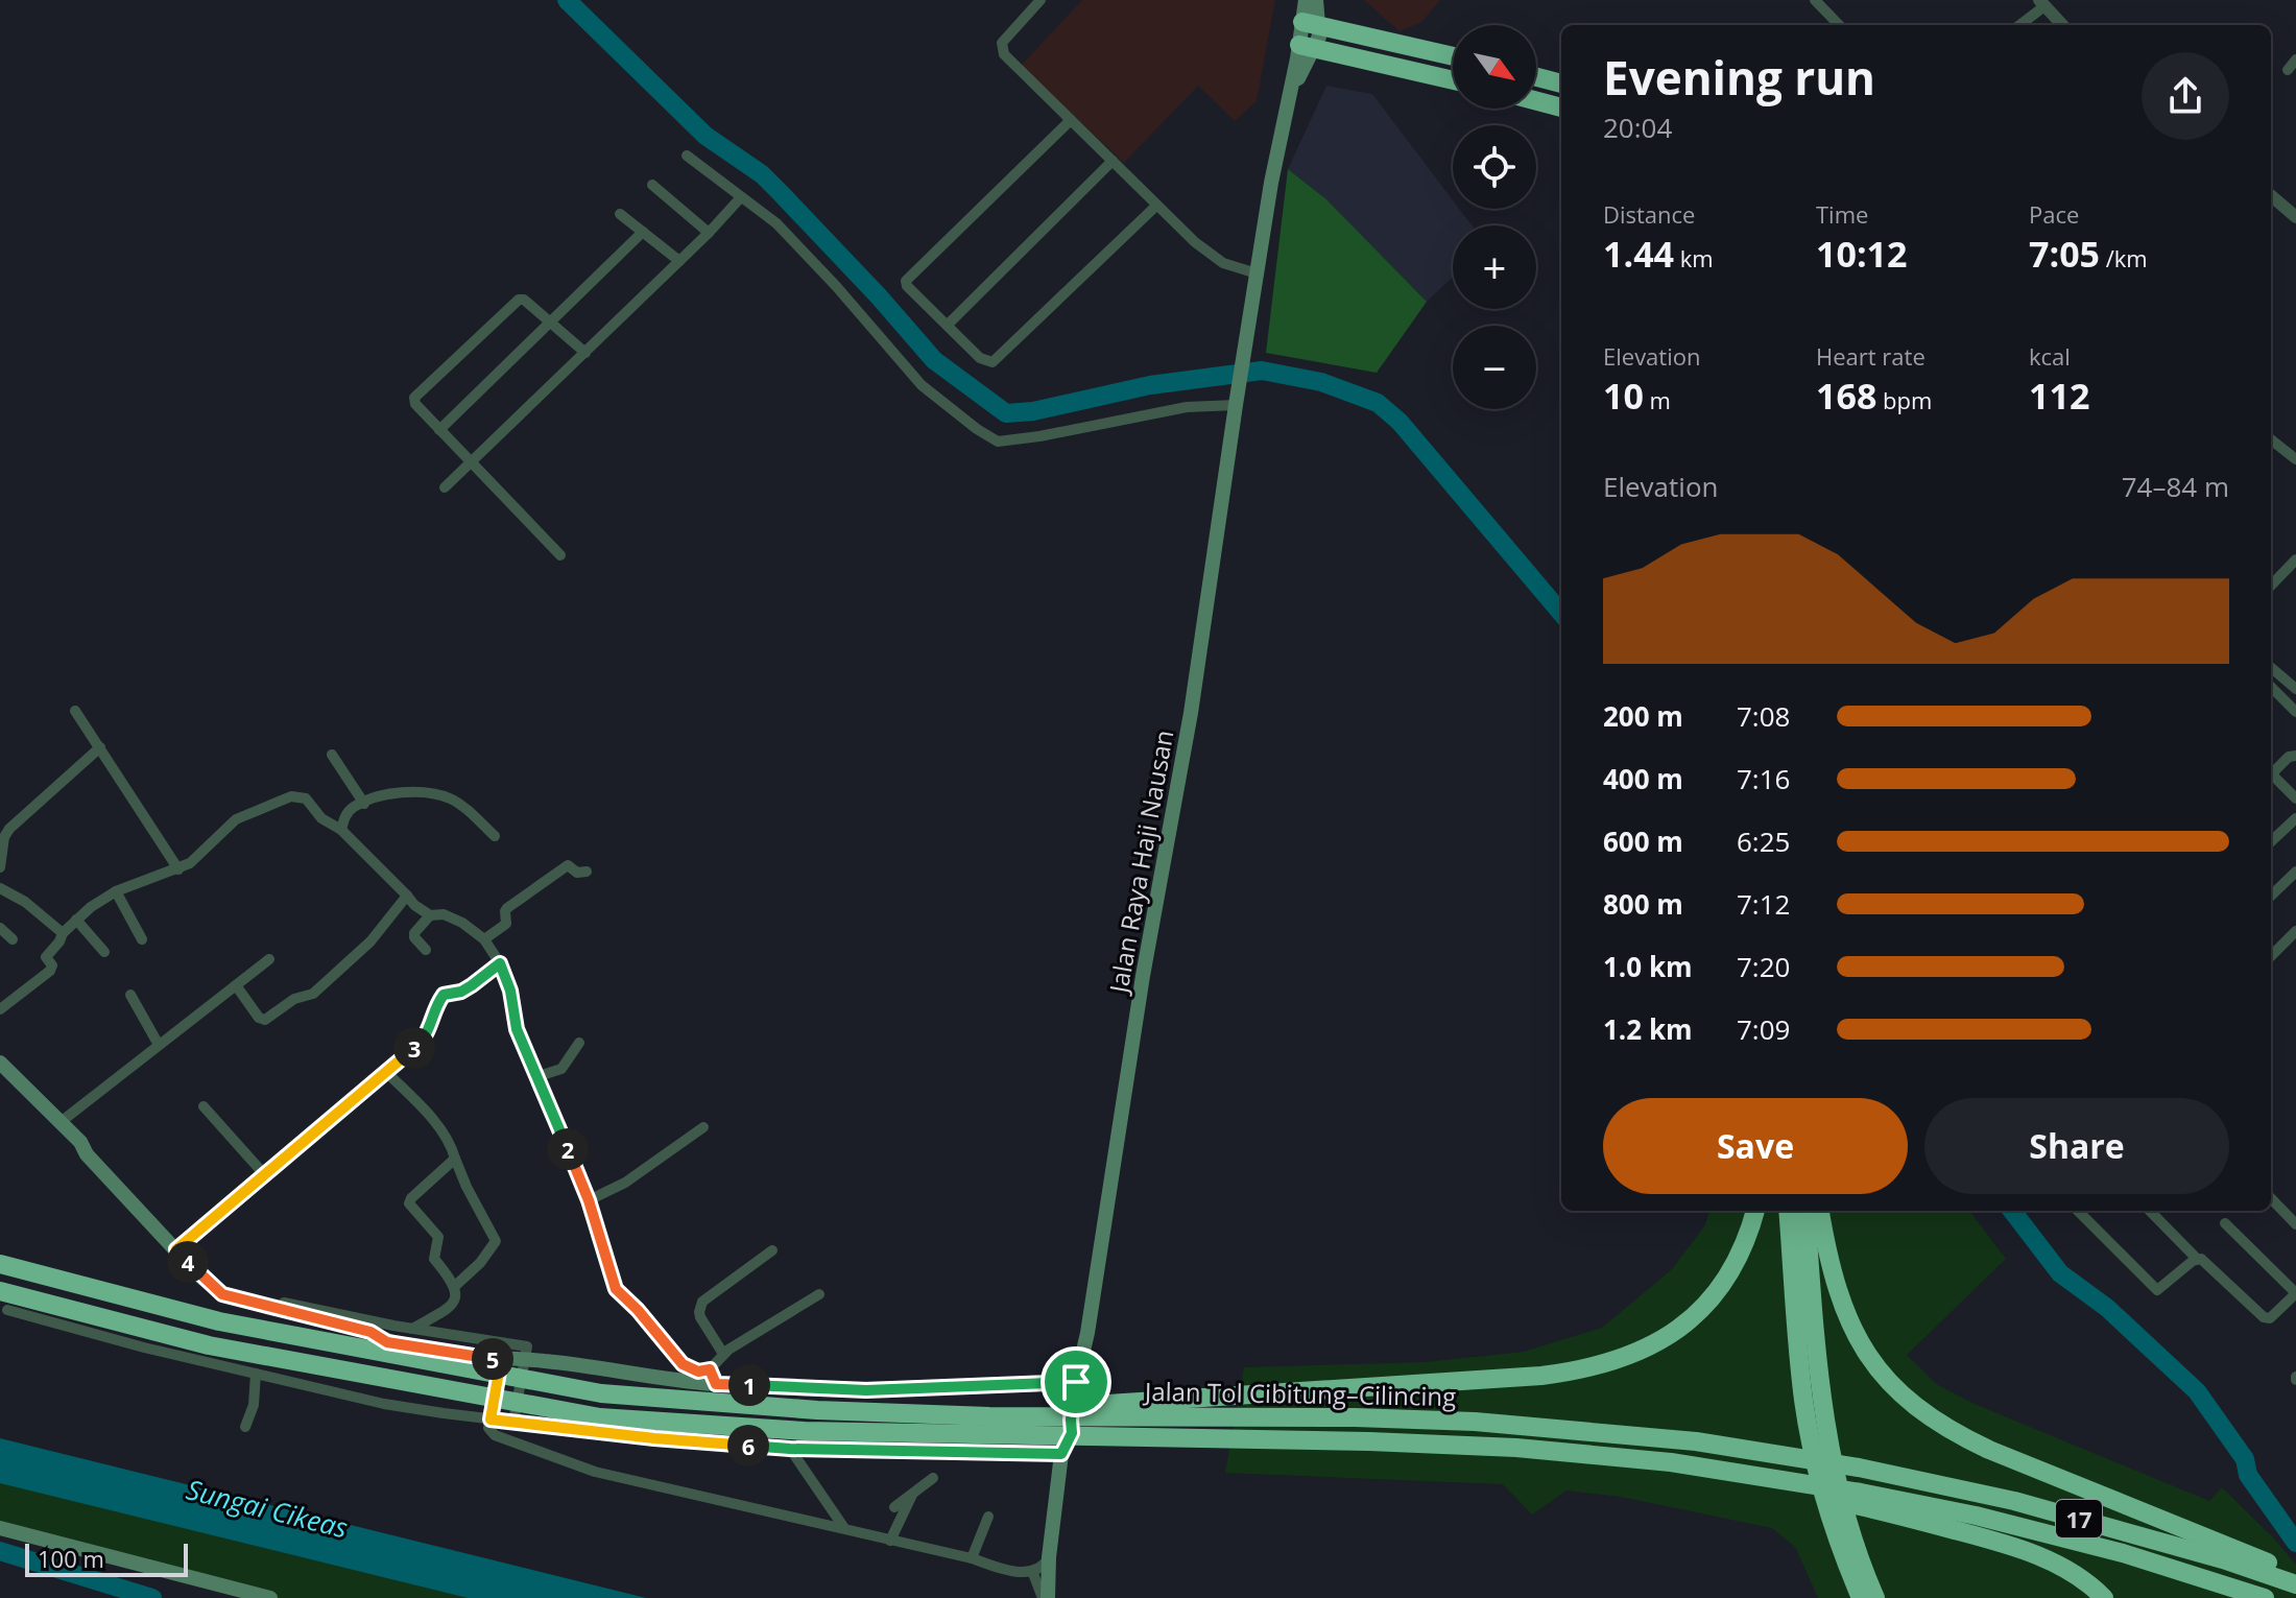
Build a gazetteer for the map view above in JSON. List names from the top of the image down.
{
  "streets": {
    "highway": ["Jalan Tol Cibitung–Cilincing", "17"],
    "main road": ["Jalan Raya Haji Nausan"]
  },
  "water": ["Sungai Cikeas"],
  "scale_bar": "100 m",
  "north": "bottom right",
  "page": {
    "map_buttons": ["+", "−"],
    "heading": ["Evening run", "20:04"],
    "stats": [
      ["Distance", "1.44 km"],
      ["Time", "10:12"],
      ["Pace", "7:05 /km"],
      ["Elevation", "10 m"],
      ["Heart rate", "168 bpm"],
      ["kcal", "112"]
    ],
    "chart": ["Elevation", "74–84 m"],
    "list": [
      {
        "name": "200 m",
        "note": "7:08"
      },
      {
        "name": "400 m",
        "note": "7:16"
      },
      {
        "name": "600 m",
        "note": "6:25"
      },
      {
        "name": "800 m",
        "note": "7:12"
      },
      {
        "name": "1.0 km",
        "note": "7:20"
      },
      {
        "name": "1.2 km",
        "note": "7:09"
      }
    ],
    "pins": [
      "3",
      "2",
      "4",
      "5",
      "1",
      "6"
    ],
    "buttons": ["Save", "Share"],
    "scale": "100 m"
  }
}
